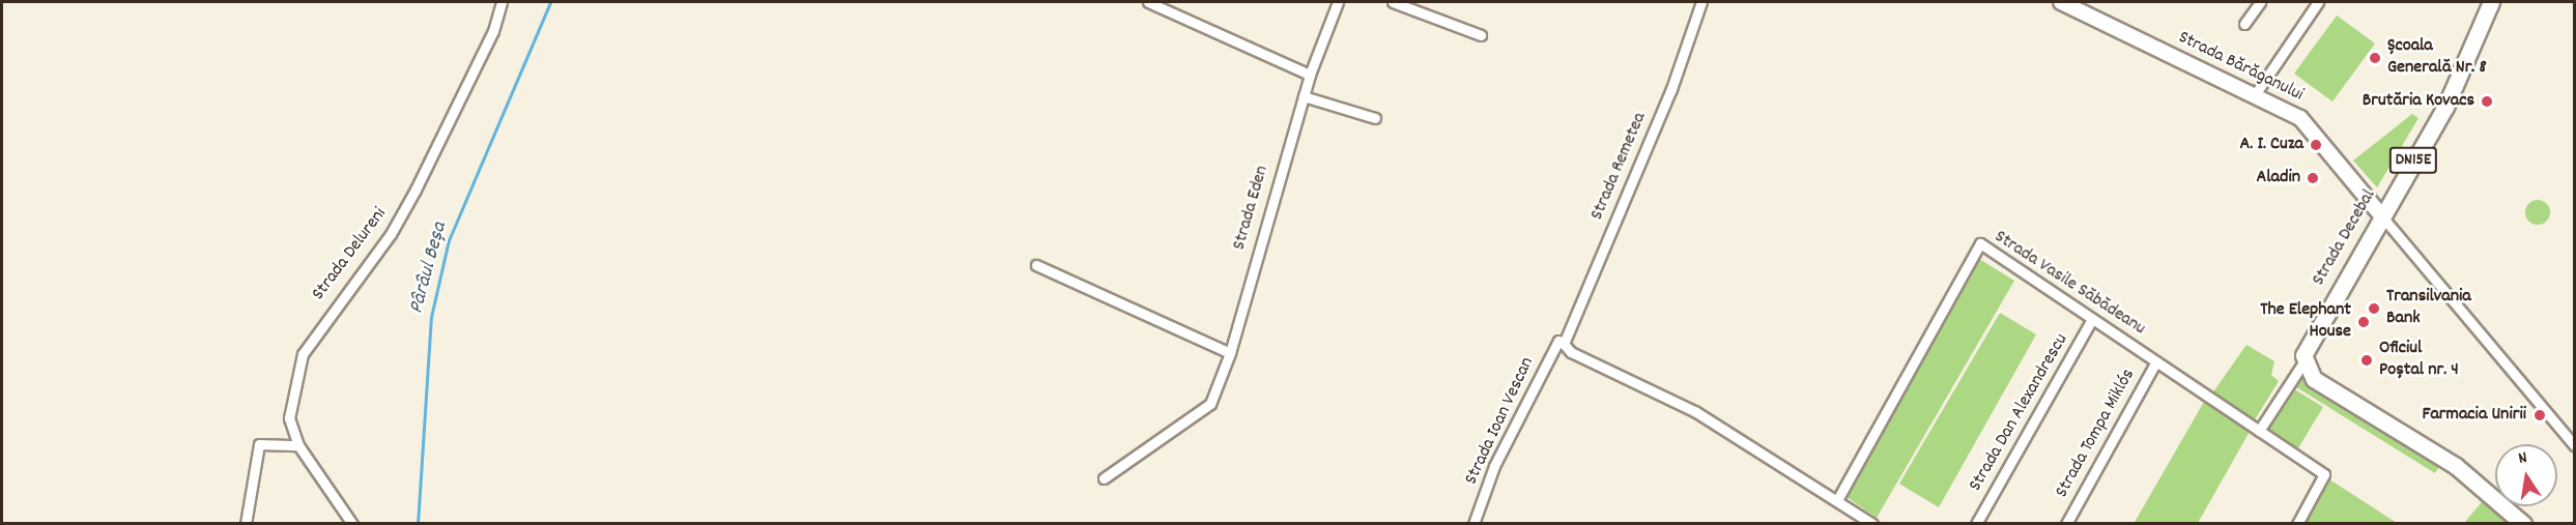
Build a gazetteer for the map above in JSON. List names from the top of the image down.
{
  "streets": {
    "main road": ["DN15E", "Strada Decebal"],
    "street": [
      "Strada Bărăganului",
      "Strada Remetea",
      "Strada Eden",
      "Strada Delureni",
      "Strada Vasile Săbădeanu",
      "Strada Dan Alexandrescu",
      "Strada Ioan Vescan",
      "Strada Tompa Miklós"
    ]
  },
  "crossings": [
    ["Strada Bărăganului", "Strada Decebal"],
    ["Strada Remetea", "Strada Ioan Vescan"],
    ["Strada Vasile Săbădeanu", "Strada Dan Alexandrescu"],
    ["Strada Vasile Săbădeanu", "Strada Tompa Miklós"]
  ],
  "water": ["Pârâul Beșa"],
  "places": [
    "Școala Generală Nr. 8",
    "Brutăria Kovacs",
    "A. I. Cuza",
    "Aladin",
    "Transilvania Bank",
    "The Elephant House",
    "Oficiul Poștal nr. 4",
    "Farmacia Unirii"
  ],
  "north": "top"
}
